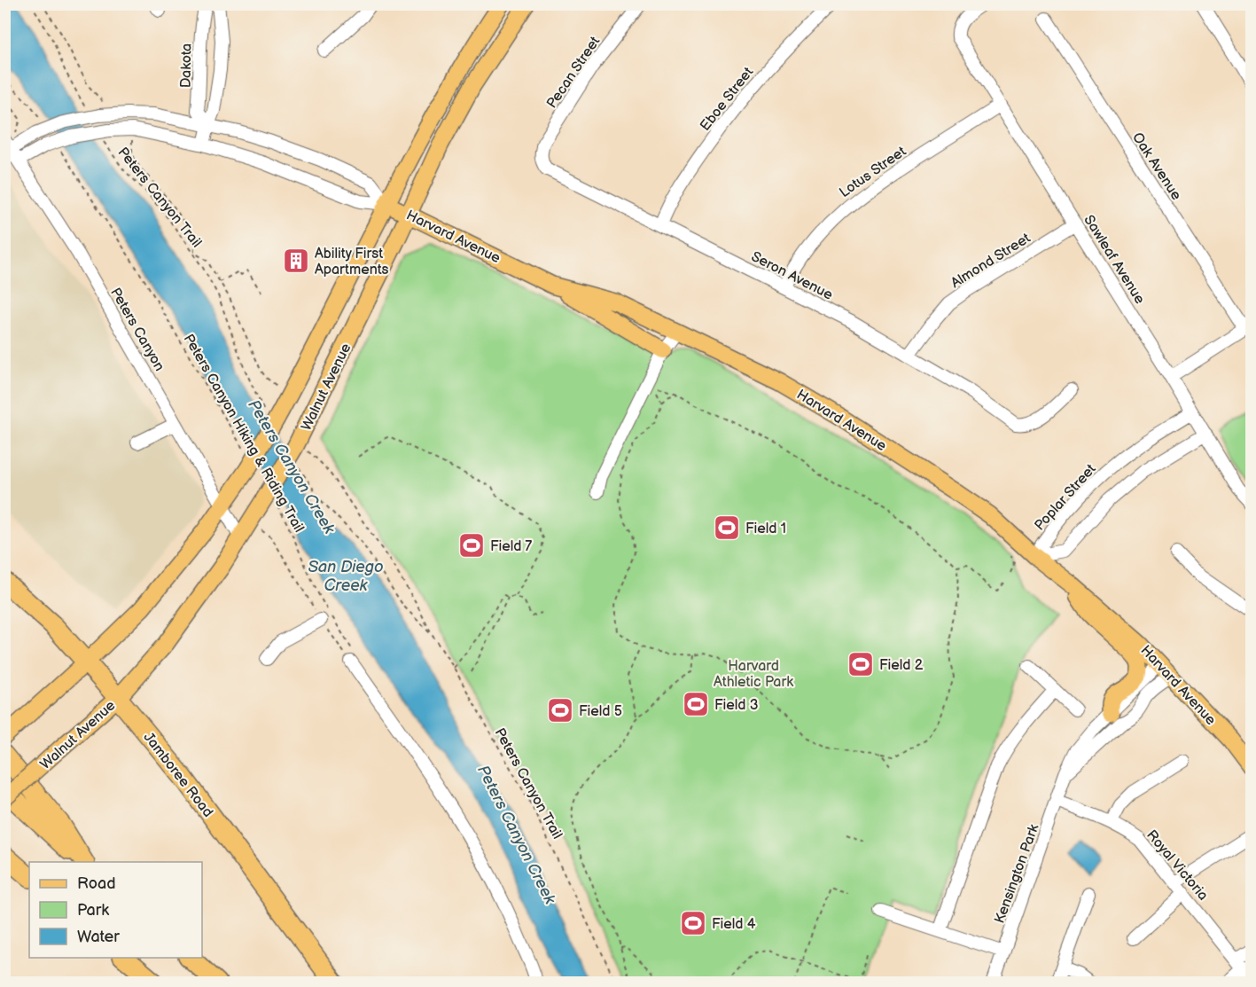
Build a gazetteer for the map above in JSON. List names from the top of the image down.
{
  "streets": {
    "highway": ["Jamboree Road"],
    "main road": ["Harvard Avenue", "Walnut Avenue"],
    "street": [
      "Dakota",
      "Pecan Street",
      "Eboe Street",
      "Oak Avenue",
      "Lotus Street",
      "Sawleaf Avenue",
      "Almond Street",
      "Seron Avenue",
      "Peters Canyon",
      "Poplar Street",
      "Royal Victoria",
      "Kensington Park"
    ],
    "path": ["Peters Canyon Trail", "Peters Canyon Hiking & Riding Trail"]
  },
  "crossings": [
    ["Dakota", "Harvard Avenue"],
    ["Pecan Street", "Seron Avenue"],
    ["Eboe Street", "Seron Avenue"],
    ["Lotus Street", "Sawleaf Avenue"],
    ["Lotus Street", "Seron Avenue"],
    ["Peters Canyon Trail", "Harvard Avenue"],
    ["Harvard Avenue", "Peters Canyon"],
    ["Harvard Avenue", "Walnut Avenue"],
    ["Harvard Avenue", "Peters Canyon Hiking & Riding Trail"],
    ["Harvard Avenue", "Poplar Street"],
    ["Harvard Avenue", "Kensington Park"],
    ["Sawleaf Avenue", "Almond Street"],
    ["Sawleaf Avenue", "Poplar Street"],
    ["Almond Street", "Seron Avenue"],
    ["Peters Canyon", "Walnut Avenue"],
    ["Walnut Avenue", "Peters Canyon Hiking & Riding Trail"],
    ["Walnut Avenue", "Jamboree Road"],
    ["Royal Victoria", "Kensington Park"]
  ],
  "water": ["Peters Canyon Creek", "San Diego Creek"],
  "parks": ["Harvard Athletic Park"],
  "places": {
    "building": ["Ability First Apartments"],
    "sports": [
      "Field 1",
      "Field 7",
      "Field 2",
      "Field 3",
      "Field 5",
      "Field 4"
    ]
  },
  "legend": ["Road", "Park", "Water"]
}
